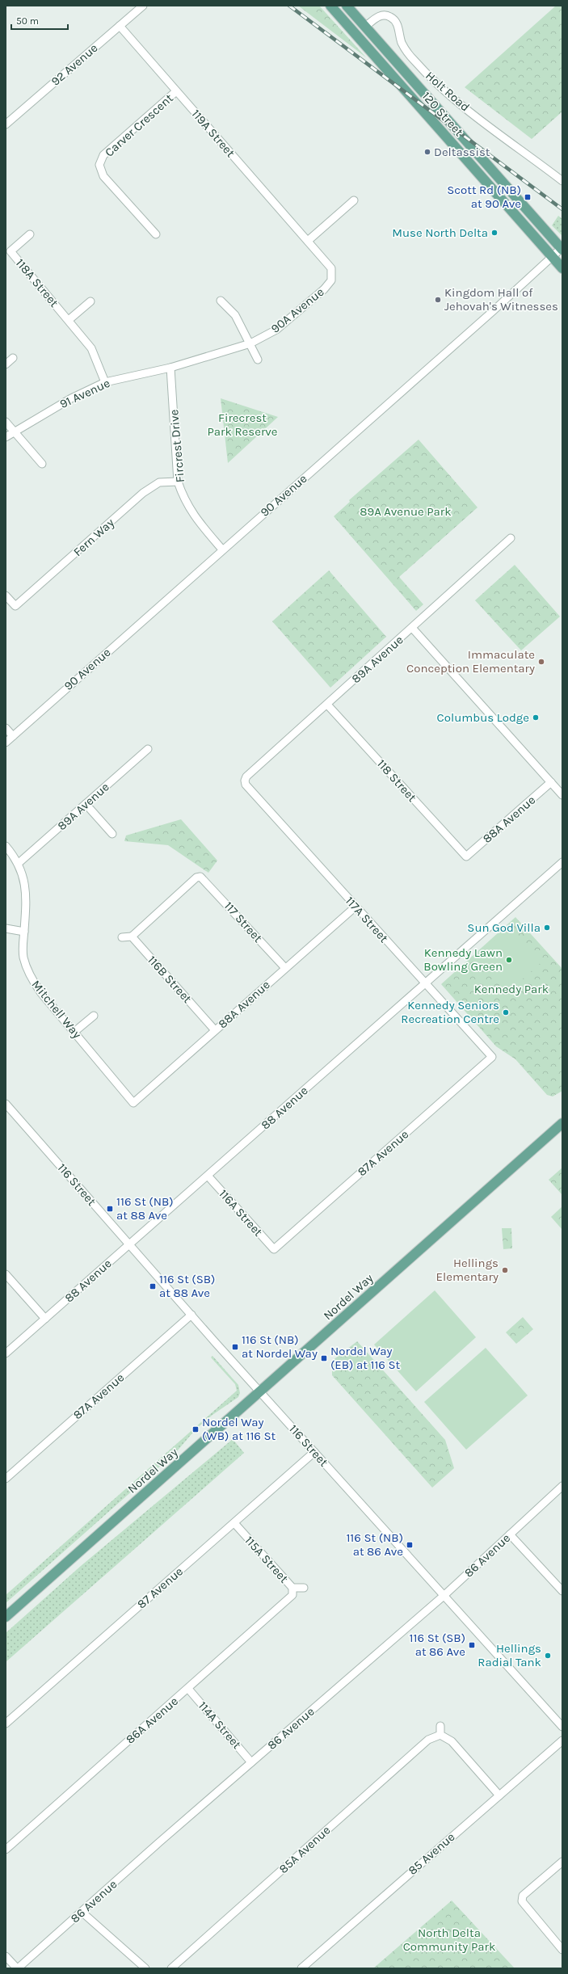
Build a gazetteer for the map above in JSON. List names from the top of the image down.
{
  "streets": {
    "main road": ["120 Street", "Nordel Way"],
    "street": [
      "92 Avenue",
      "Holt Road",
      "Carver Crescent",
      "119A Street",
      "118A Street",
      "90A Avenue",
      "91 Avenue",
      "Fircrest Drive",
      "90 Avenue",
      "Fern Way",
      "89A Avenue",
      "118 Street",
      "88A Avenue",
      "117A Street",
      "117 Street",
      "116B Street",
      "Mitchell Way",
      "88 Avenue",
      "87A Avenue",
      "116 Street",
      "116A Street",
      "86 Avenue",
      "115A Street",
      "87 Avenue",
      "86A Avenue",
      "114A Street",
      "85A Avenue",
      "85 Avenue"
    ]
  },
  "crossings": [
    ["92 Avenue", "119A Street"],
    ["Holt Road", "120 Street"],
    ["120 Street", "90 Avenue"],
    ["Carver Crescent", "119A Street"],
    ["119A Street", "90A Avenue"],
    ["118A Street", "91 Avenue"],
    ["90A Avenue", "91 Avenue"],
    ["90A Avenue", "Fircrest Drive"],
    ["91 Avenue", "Fircrest Drive"],
    ["Fircrest Drive", "90 Avenue"],
    ["Fircrest Drive", "Fern Way"],
    ["89A Avenue", "118 Street"],
    ["89A Avenue", "117A Street"],
    ["89A Avenue", "Mitchell Way"],
    ["118 Street", "88A Avenue"],
    ["88A Avenue", "117A Street"],
    ["88A Avenue", "117 Street"],
    ["88A Avenue", "116B Street"],
    ["88A Avenue", "Mitchell Way"],
    ["117A Street", "88 Avenue"],
    ["117A Street", "87A Avenue"],
    ["117 Street", "116B Street"],
    ["88 Avenue", "116 Street"],
    ["88 Avenue", "116A Street"],
    ["87A Avenue", "116 Street"],
    ["87A Avenue", "116A Street"],
    ["116 Street", "Nordel Way"],
    ["116 Street", "86 Avenue"],
    ["116 Street", "87 Avenue"],
    ["86 Avenue", "114A Street"],
    ["115A Street", "87 Avenue"],
    ["115A Street", "86A Avenue"],
    ["86A Avenue", "114A Street"]
  ],
  "parks": [
    "Firecrest Park Reserve",
    "89A Avenue Park",
    "Kennedy Park",
    "North Delta Community Park"
  ],
  "places": {
    "other": [
      "Deltassist",
      "Muse North Delta",
      "Kingdom Hall of Jehovah's Witnesses",
      "Immaculate Conception Elementary",
      "Columbus Lodge",
      "Sun God Villa",
      "Kennedy Lawn Bowling Green",
      "Kennedy Seniors Recreation Centre",
      "Hellings Elementary",
      "Hellings Radial Tank"
    ],
    "transit": [
      "Scott Rd (NB) at 90 Ave",
      "116 St (NB) at 88 Ave",
      "116 St (SB) at 88 Ave",
      "116 St (NB) at Nordel Way",
      "Nordel Way (EB) at 116 St",
      "Nordel Way (WB) at 116 St",
      "116 St (NB) at 86 Ave",
      "116 St (SB) at 86 Ave"
    ]
  },
  "scale_bar": "50 m"
}
